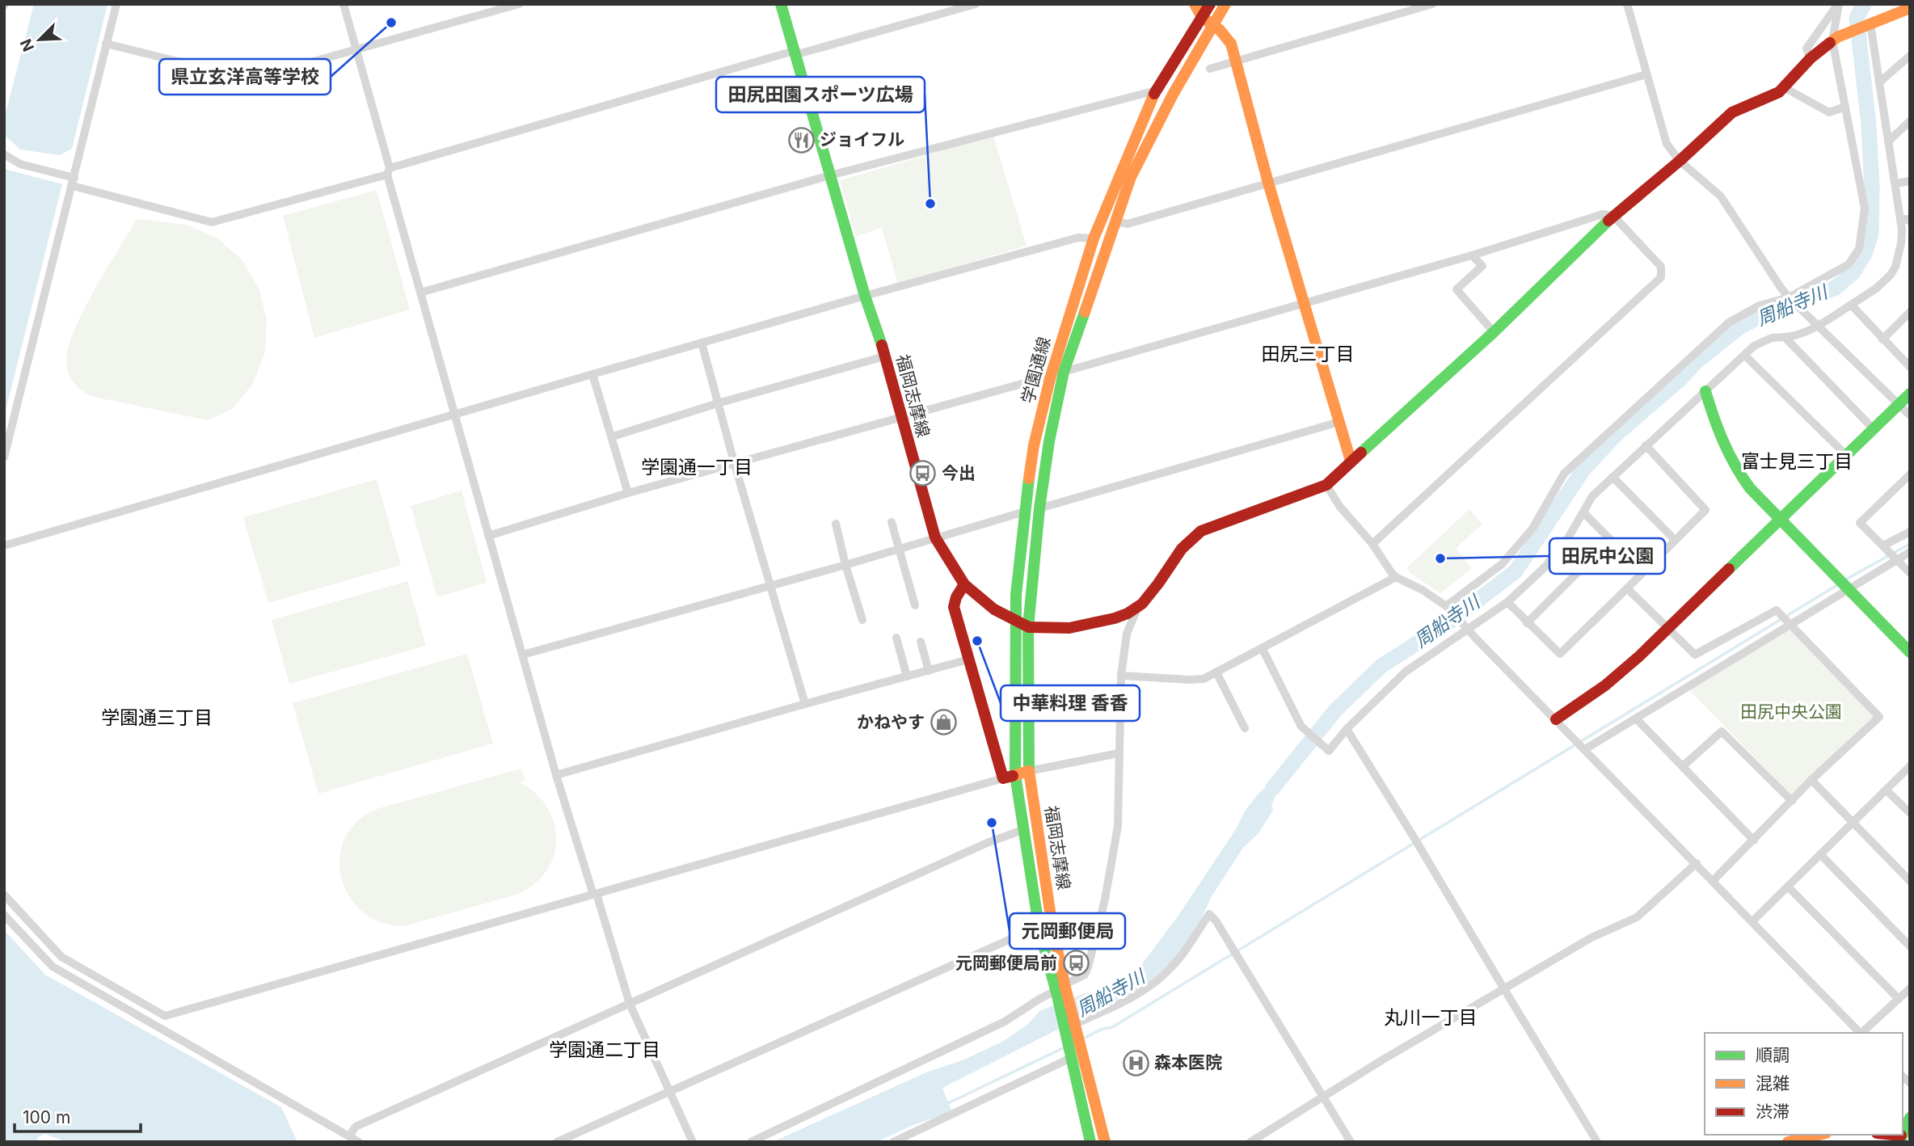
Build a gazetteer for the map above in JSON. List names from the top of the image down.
{
  "streets": {
    "street": ["学園通線", "福岡志摩線"]
  },
  "crossings": [
    ["学園通線", "福岡志摩線"]
  ],
  "districts": [
    "田尻三丁目",
    "富士見三丁目",
    "学園通一丁目",
    "学園通三丁目",
    "丸川一丁目",
    "学園通二丁目"
  ],
  "water": ["周船寺川"],
  "parks": ["田尻中央公園"],
  "places": {
    "other": [
      "県立玄洋高等学校",
      "田尻田園スポーツ広場",
      "田尻中公園",
      "中華料理 香香",
      "元岡郵便局"
    ],
    "restaurant": ["ジョイフル"],
    "bus stop": ["今出", "元岡郵便局前"],
    "shop": ["かねやす"],
    "hospital": ["森本医院"]
  },
  "legend": ["順調", "混雑", "渋滞"],
  "scale_bar": "100 m",
  "north": "bottom left"
}
